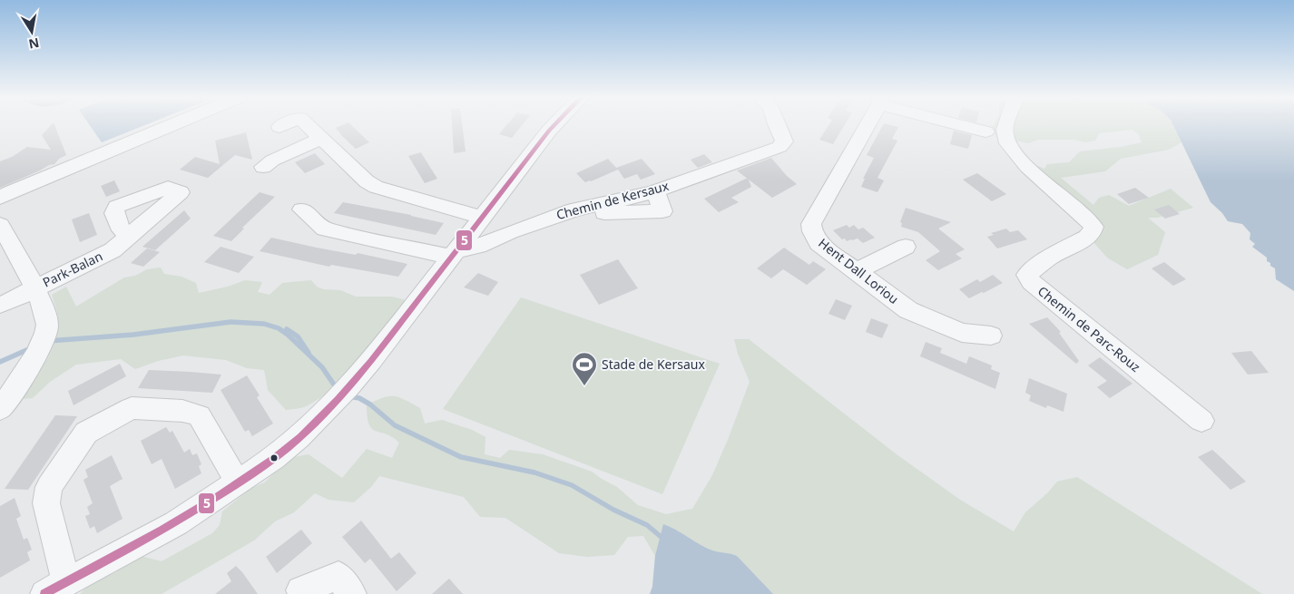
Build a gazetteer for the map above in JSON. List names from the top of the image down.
{
  "streets": {
    "street": [
      "Chemin de Kersaux",
      "Park-Balan",
      "Hent Dall Loriou",
      "Chemin de Parc-Rouz"
    ]
  },
  "places": {
    "sports": ["Stade de Kersaux"]
  },
  "lines": ["transit line 5"],
  "north": "bottom"
}
